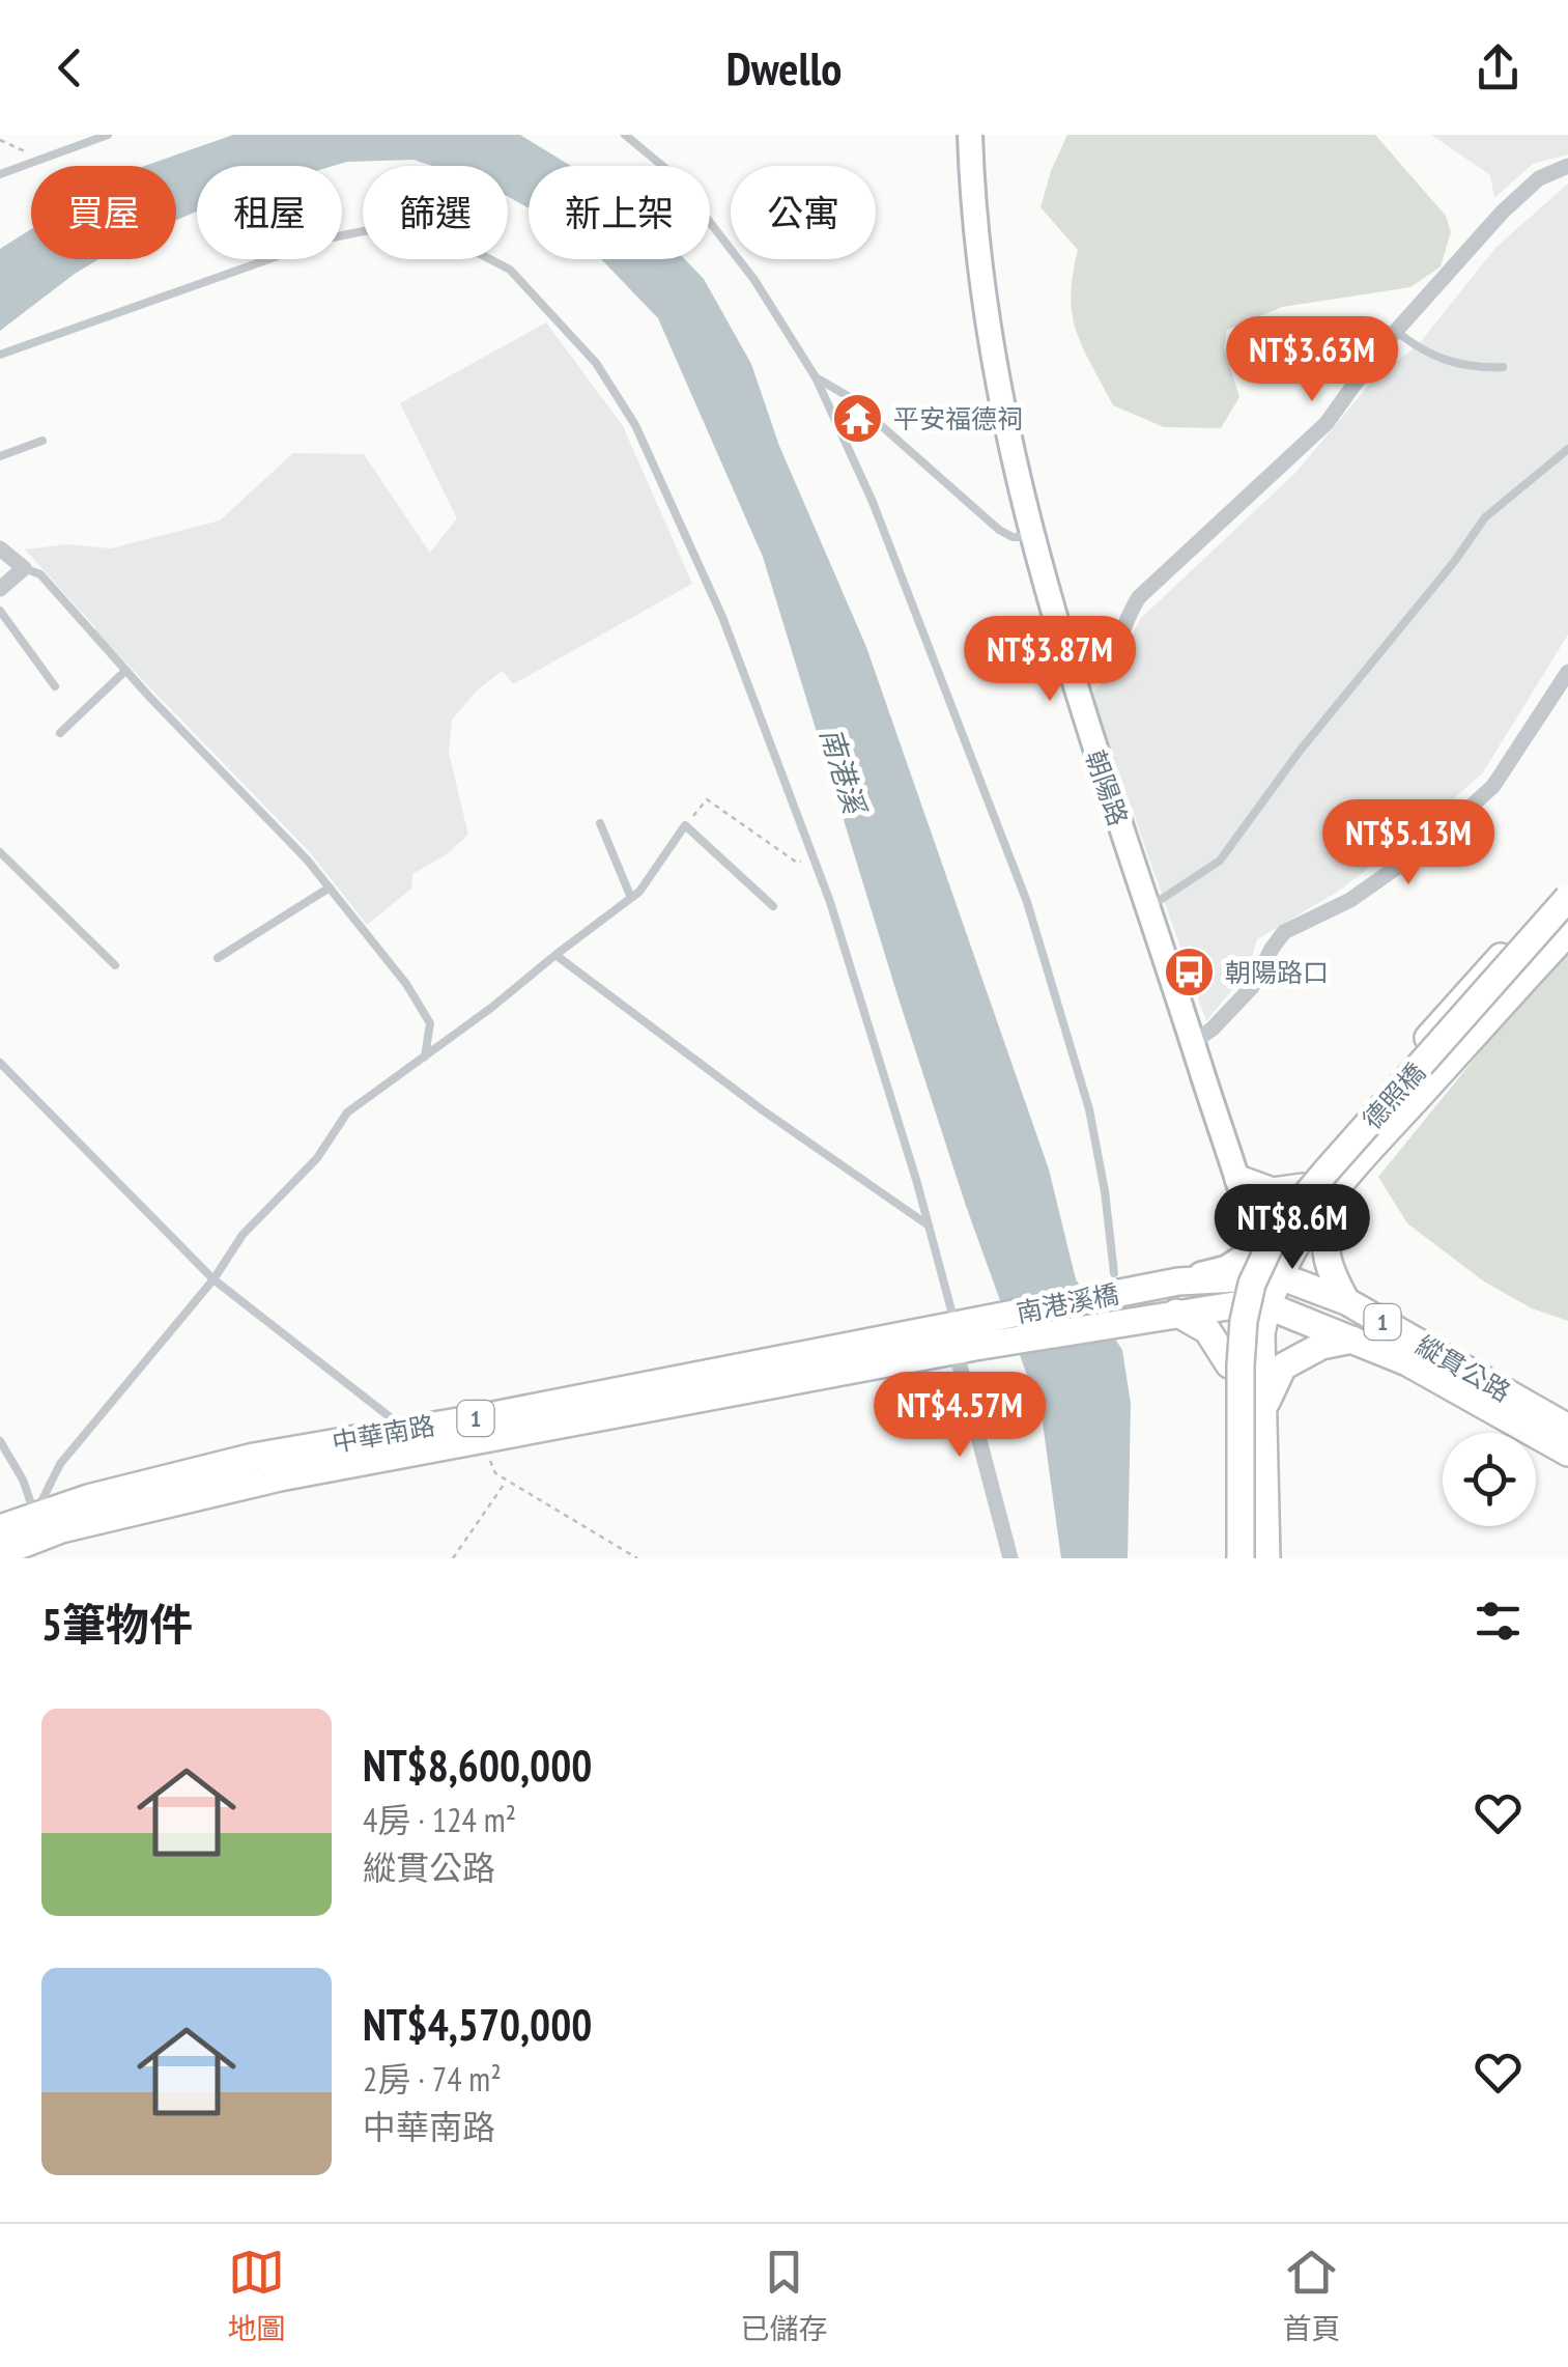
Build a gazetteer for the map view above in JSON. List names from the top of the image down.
{
  "streets": {
    "main road": [
      "德照橋",
      "南港溪橋",
      "1",
      "縱貫公路",
      "中華南路"
    ],
    "street": ["朝陽路"]
  },
  "crossings": [
    ["南港溪橋", "縱貫公路"],
    ["南港溪橋", "中華南路"]
  ],
  "water": ["南港溪"],
  "places": {
    "temple": ["平安福德祠"],
    "bus stop": ["朝陽路口"]
  },
  "page": {
    "header": "Dwello",
    "chip": [
      "買屋",
      "租屋",
      "篩選",
      "新上架",
      "公寓"
    ],
    "price": [
      "NT$3.63M",
      "NT$3.87M",
      "NT$5.13M",
      "NT$8.6M",
      "NT$4.57M"
    ],
    "heading": "5筆物件",
    "list": [
      {
        "name": "NT$8,600,000",
        "note": "4房 · 124 m² · 縱貫公路"
      },
      {
        "name": "NT$4,570,000",
        "note": "2房 · 74 m² · 中華南路"
      }
    ],
    "tabs": ["地圖", "已儲存", "首頁"]
  }
}
